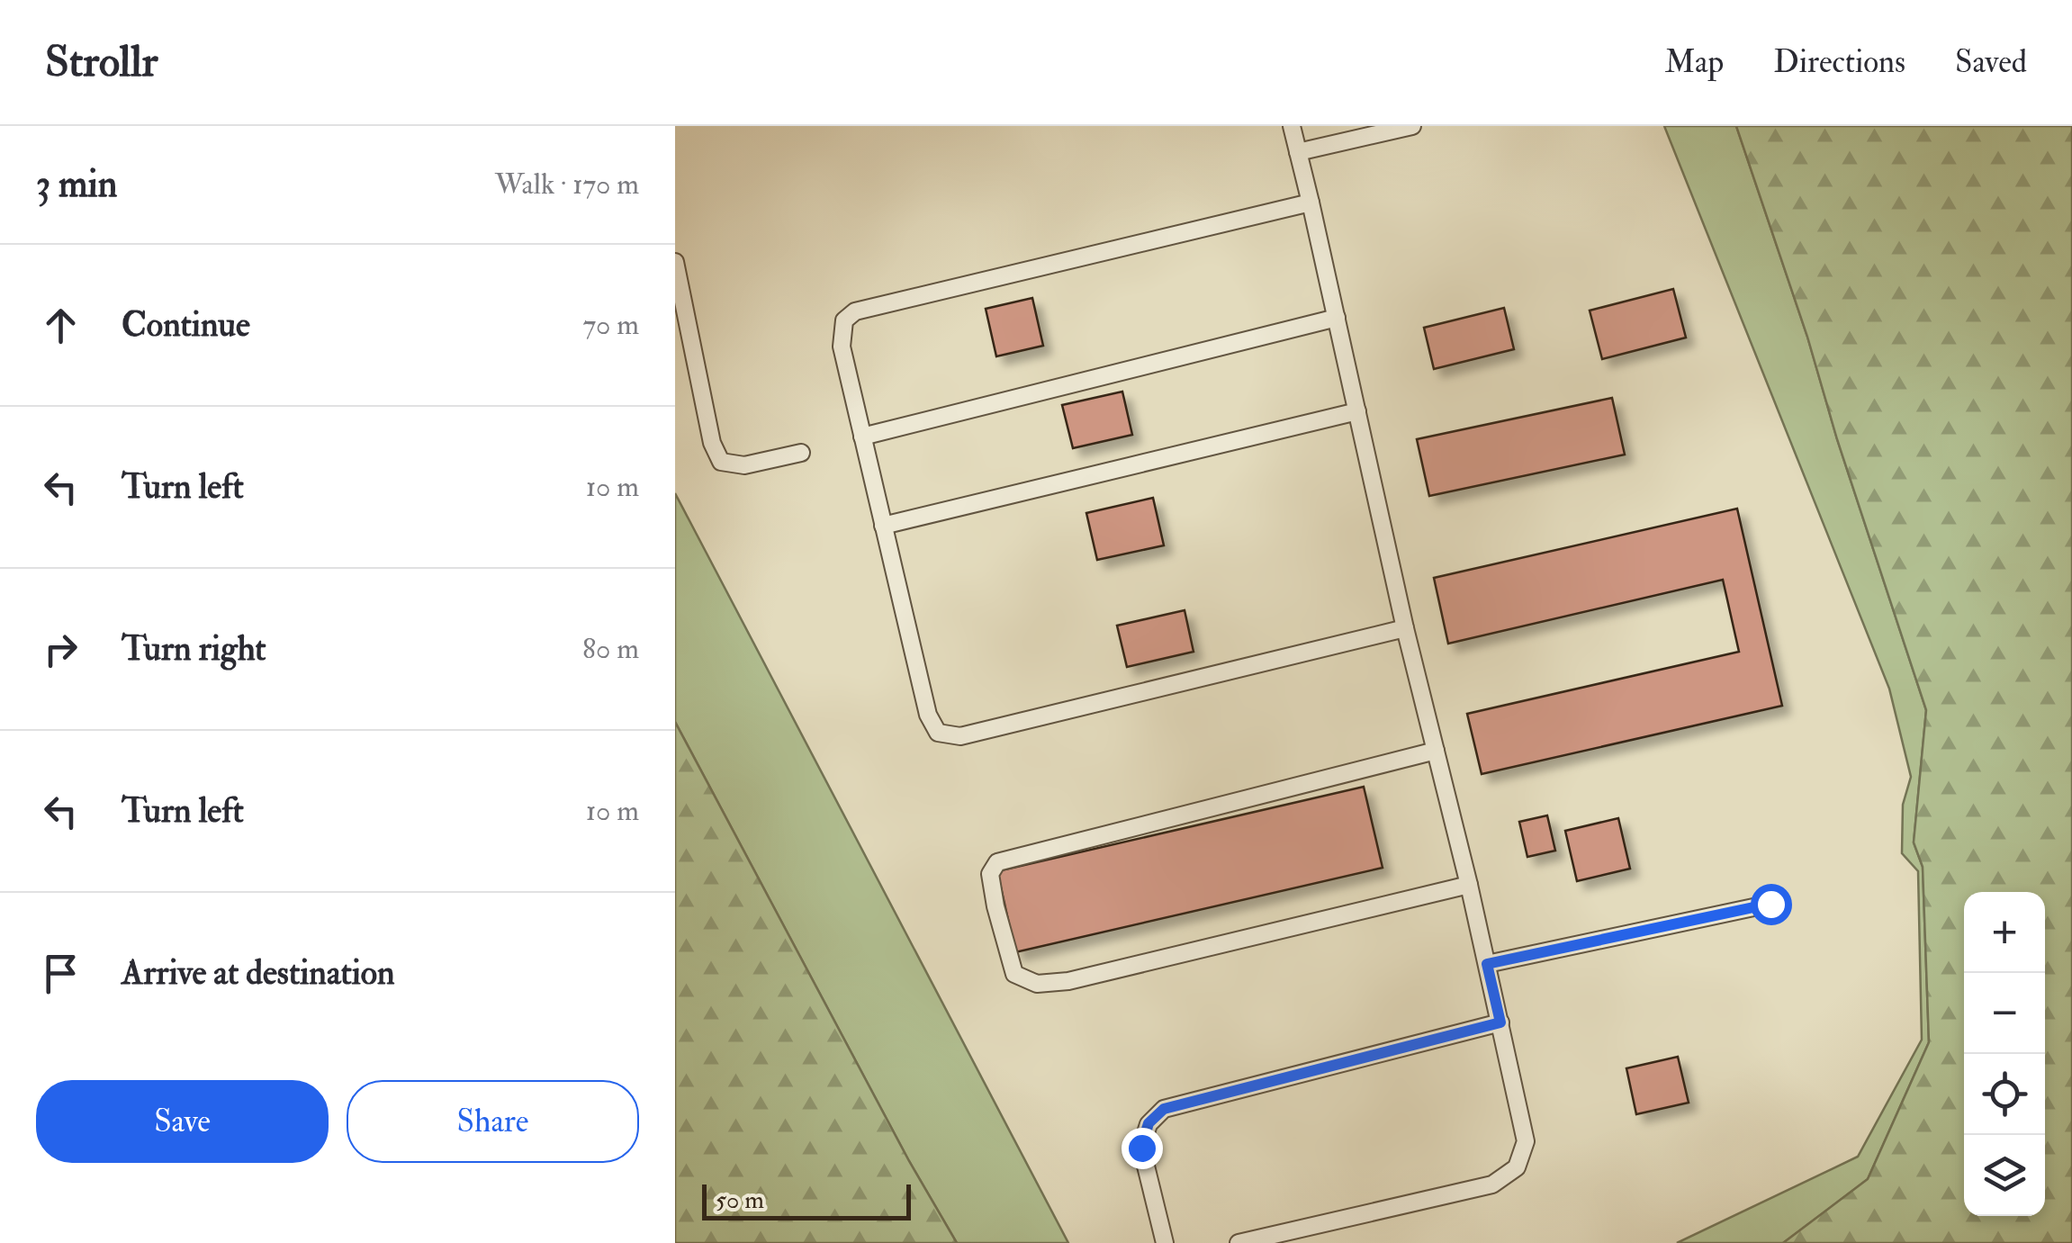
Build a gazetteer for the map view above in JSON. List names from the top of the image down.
{
  "scale_bar": "50 m",
  "page": {
    "header": "Strollr",
    "nav": ["Map", "Directions", "Saved"],
    "heading": ["3 min", "Walk · 170 m"],
    "list": [
      ["Continue", "70 m"],
      ["Turn left", "10 m"],
      ["Turn right", "80 m"],
      ["Turn left", "10 m"],
      "Arrive at destination"
    ],
    "map_buttons": ["+", "−"],
    "buttons": ["Save", "Share"],
    "scale": "50 m"
  }
}
